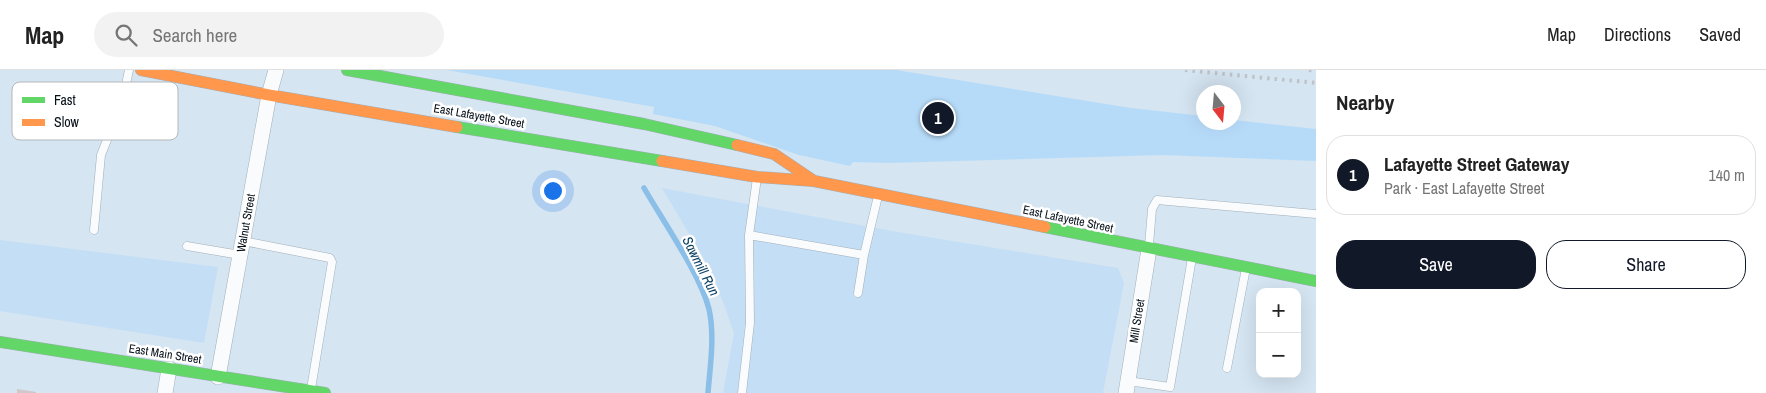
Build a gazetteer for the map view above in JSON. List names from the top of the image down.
{
  "streets": {
    "street": [
      "East Lafayette Street",
      "Walnut Street",
      "Mill Street",
      "East Main Street"
    ]
  },
  "crossings": [
    ["East Lafayette Street", "Walnut Street"],
    ["East Lafayette Street", "Mill Street"],
    ["Walnut Street", "East Main Street"]
  ],
  "water": ["Sawmill Run"],
  "legend": ["Fast", "Slow"],
  "north": "bottom",
  "page": {
    "header": "Map",
    "search": "Search here",
    "nav": ["Map", "Directions", "Saved"],
    "heading": "Nearby",
    "pins": "1",
    "list": [
      {
        "mark": "1",
        "name": "Lafayette Street Gateway",
        "note": "Park · East Lafayette Street",
        "value": "140 m"
      }
    ],
    "buttons": ["Save", "Share"],
    "map_buttons": ["+", "−"]
  }
}
